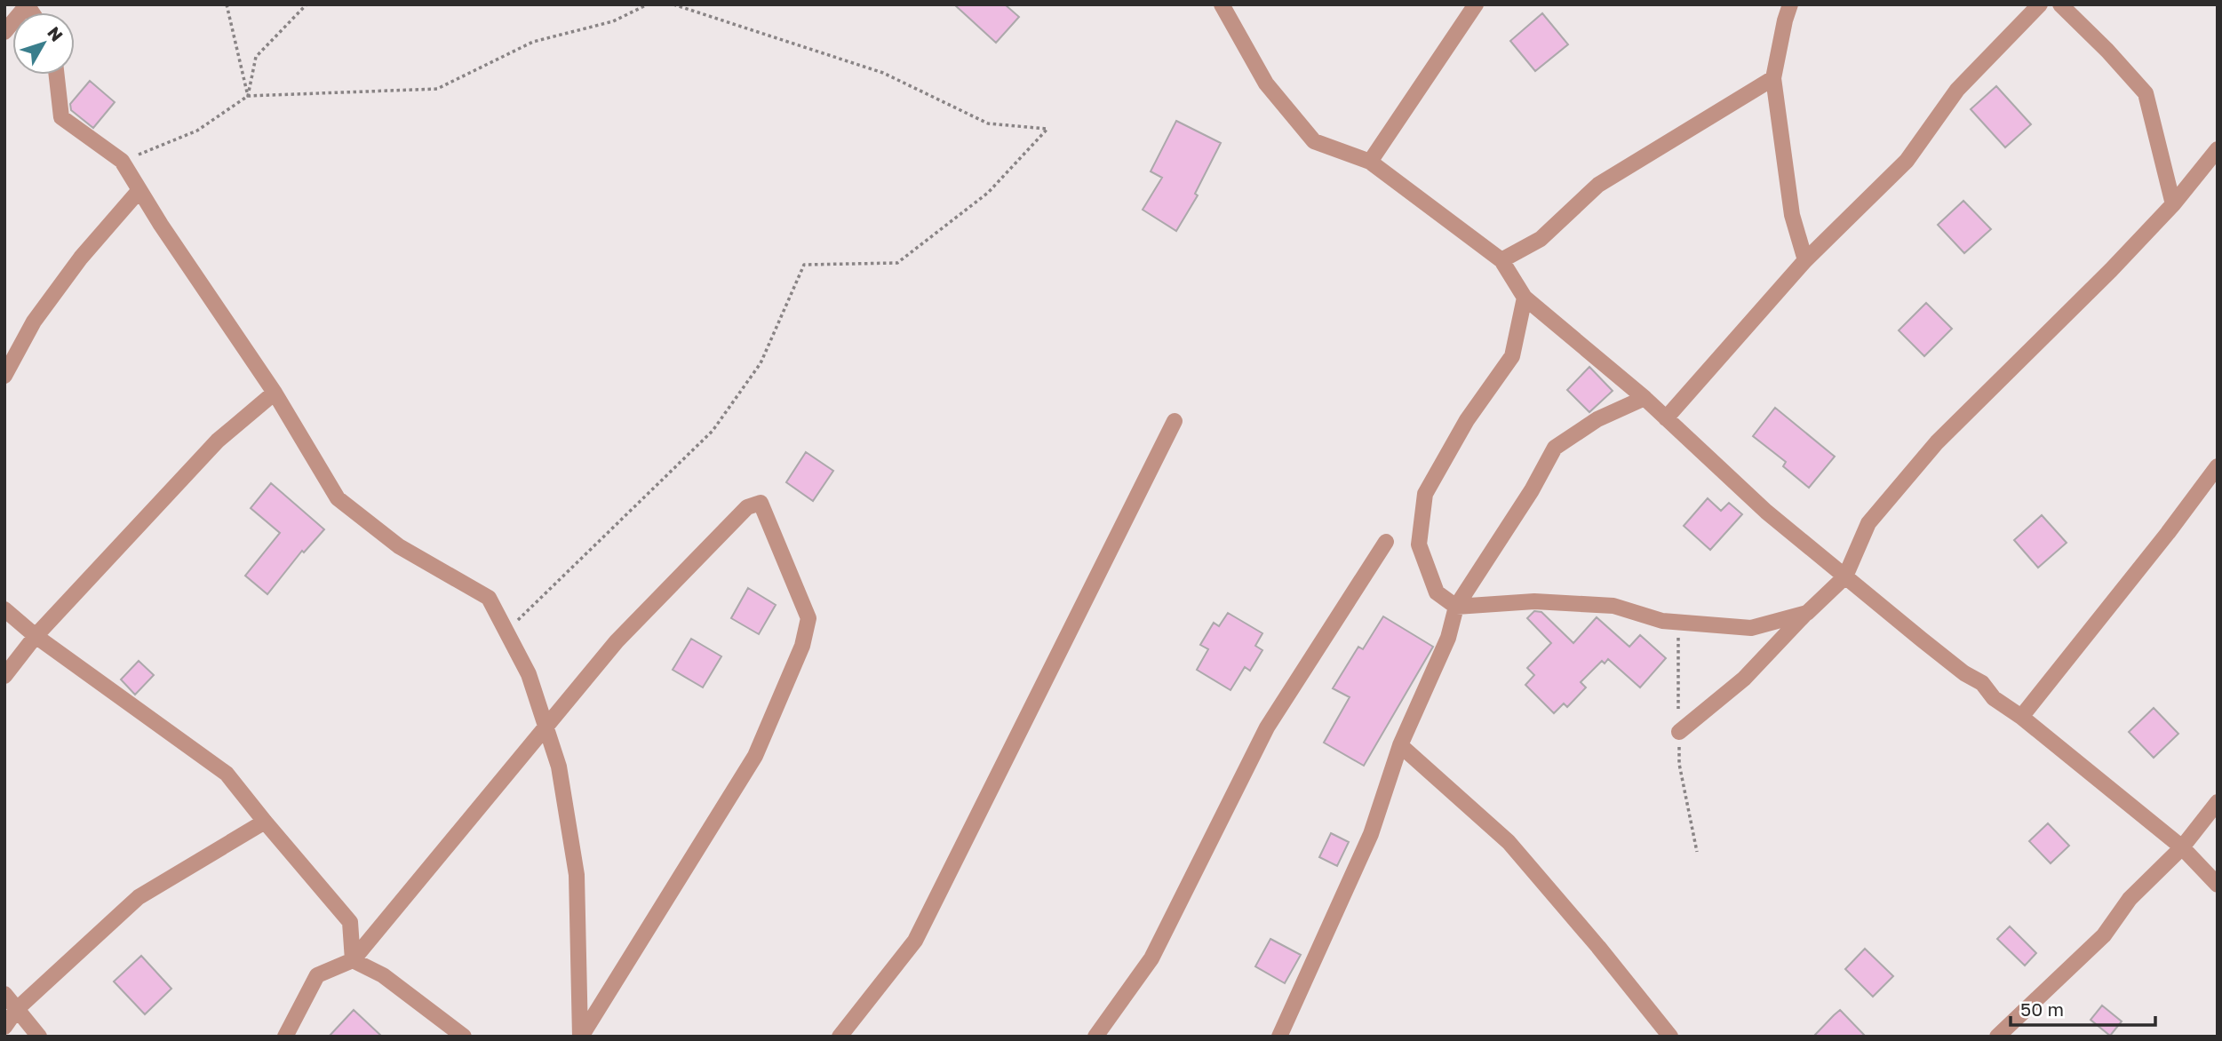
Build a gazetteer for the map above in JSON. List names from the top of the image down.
{
  "scale_bar": "50 m",
  "north": "top right"
}
